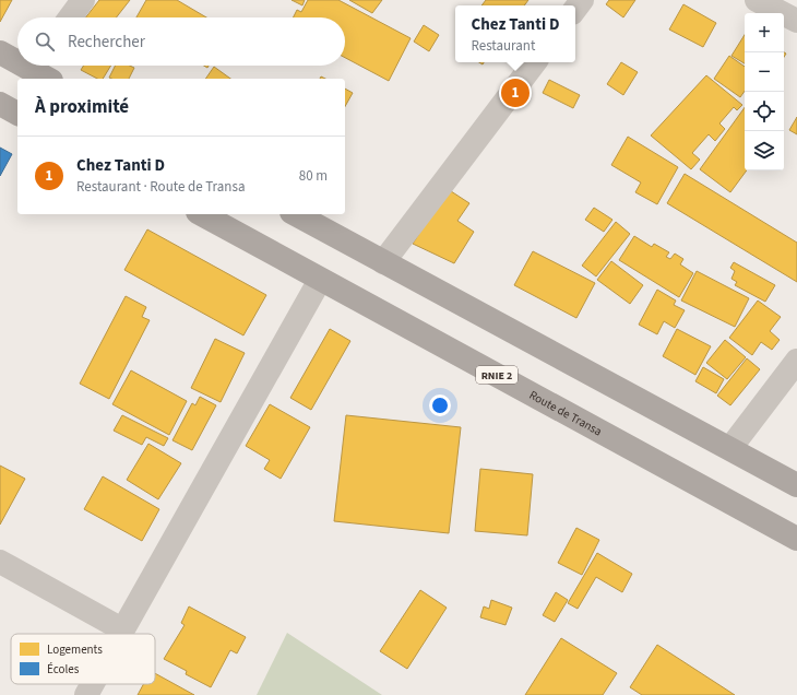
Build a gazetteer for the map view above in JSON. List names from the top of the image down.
{
  "streets": {
    "main road": ["RNIE 2", "Route de Transa"]
  },
  "legend": ["Logements", "Écoles"],
  "page": {
    "popup": ["Chez Tanti D", "Restaurant"],
    "map_buttons": ["+", "−"],
    "search": "Rechercher",
    "pins": "1",
    "heading": "À proximité",
    "list": [
      {
        "mark": "1",
        "name": "Chez Tanti D",
        "note": "Restaurant · Route de Transa",
        "value": "80 m"
      }
    ]
  }
}
